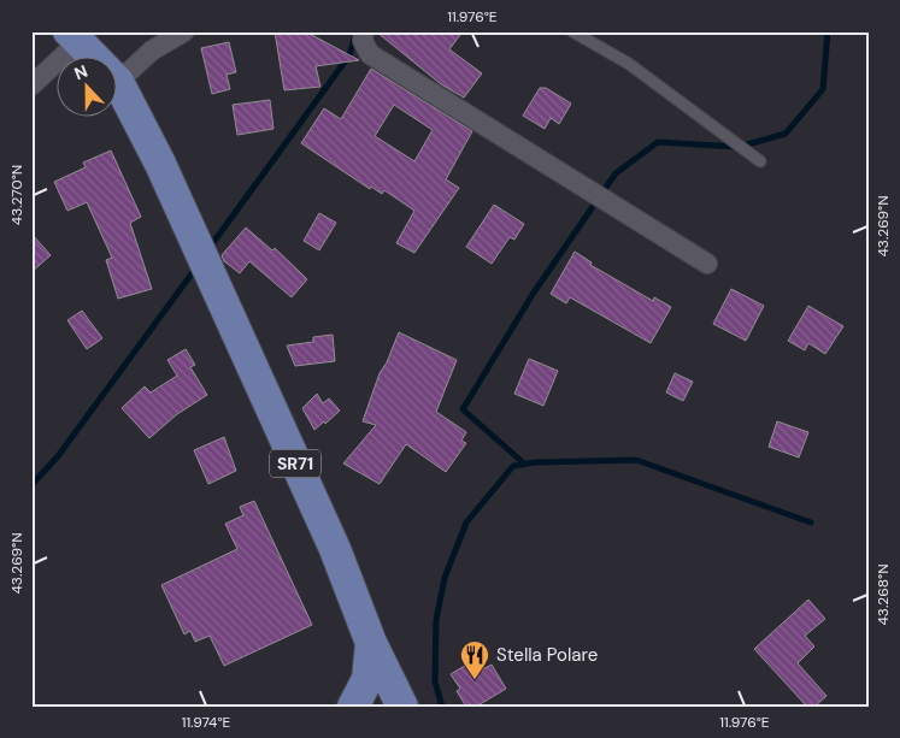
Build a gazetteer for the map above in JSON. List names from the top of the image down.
{
  "streets": {
    "main road": ["SR71"]
  },
  "places": {
    "restaurant": ["Stella Polare"]
  },
  "north": "top",
  "coordinates": [
    "11.976°E",
    "43.270°N",
    "43.269°N",
    "43.268°N",
    "11.974°E"
  ]
}
